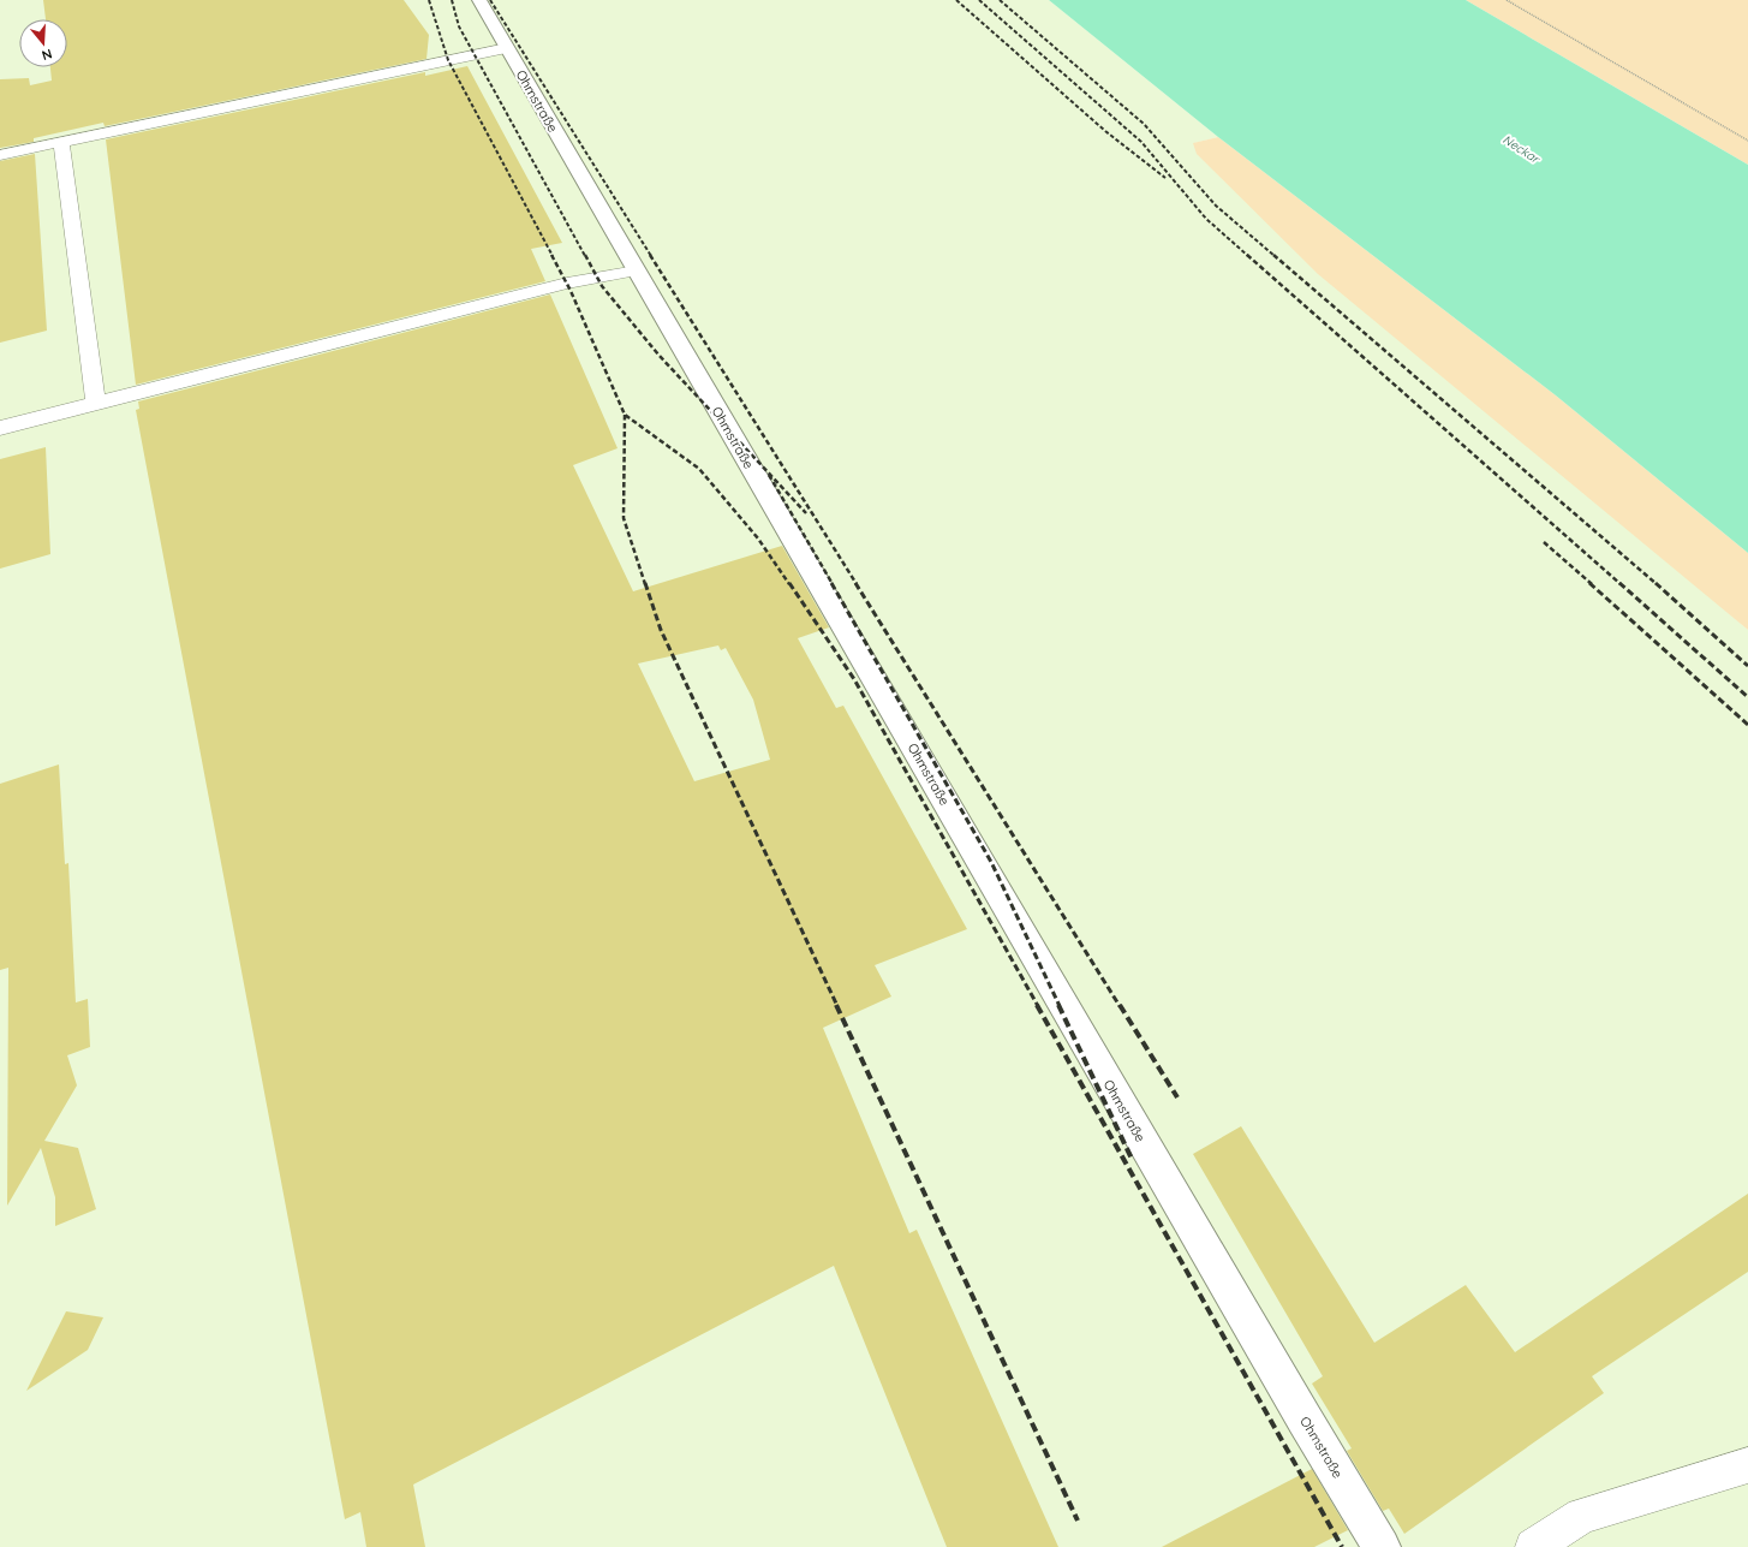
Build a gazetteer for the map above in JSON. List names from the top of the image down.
{
  "streets": {
    "street": ["Ohmstraße"]
  },
  "water": ["Neckar"],
  "north": "bottom"
}
